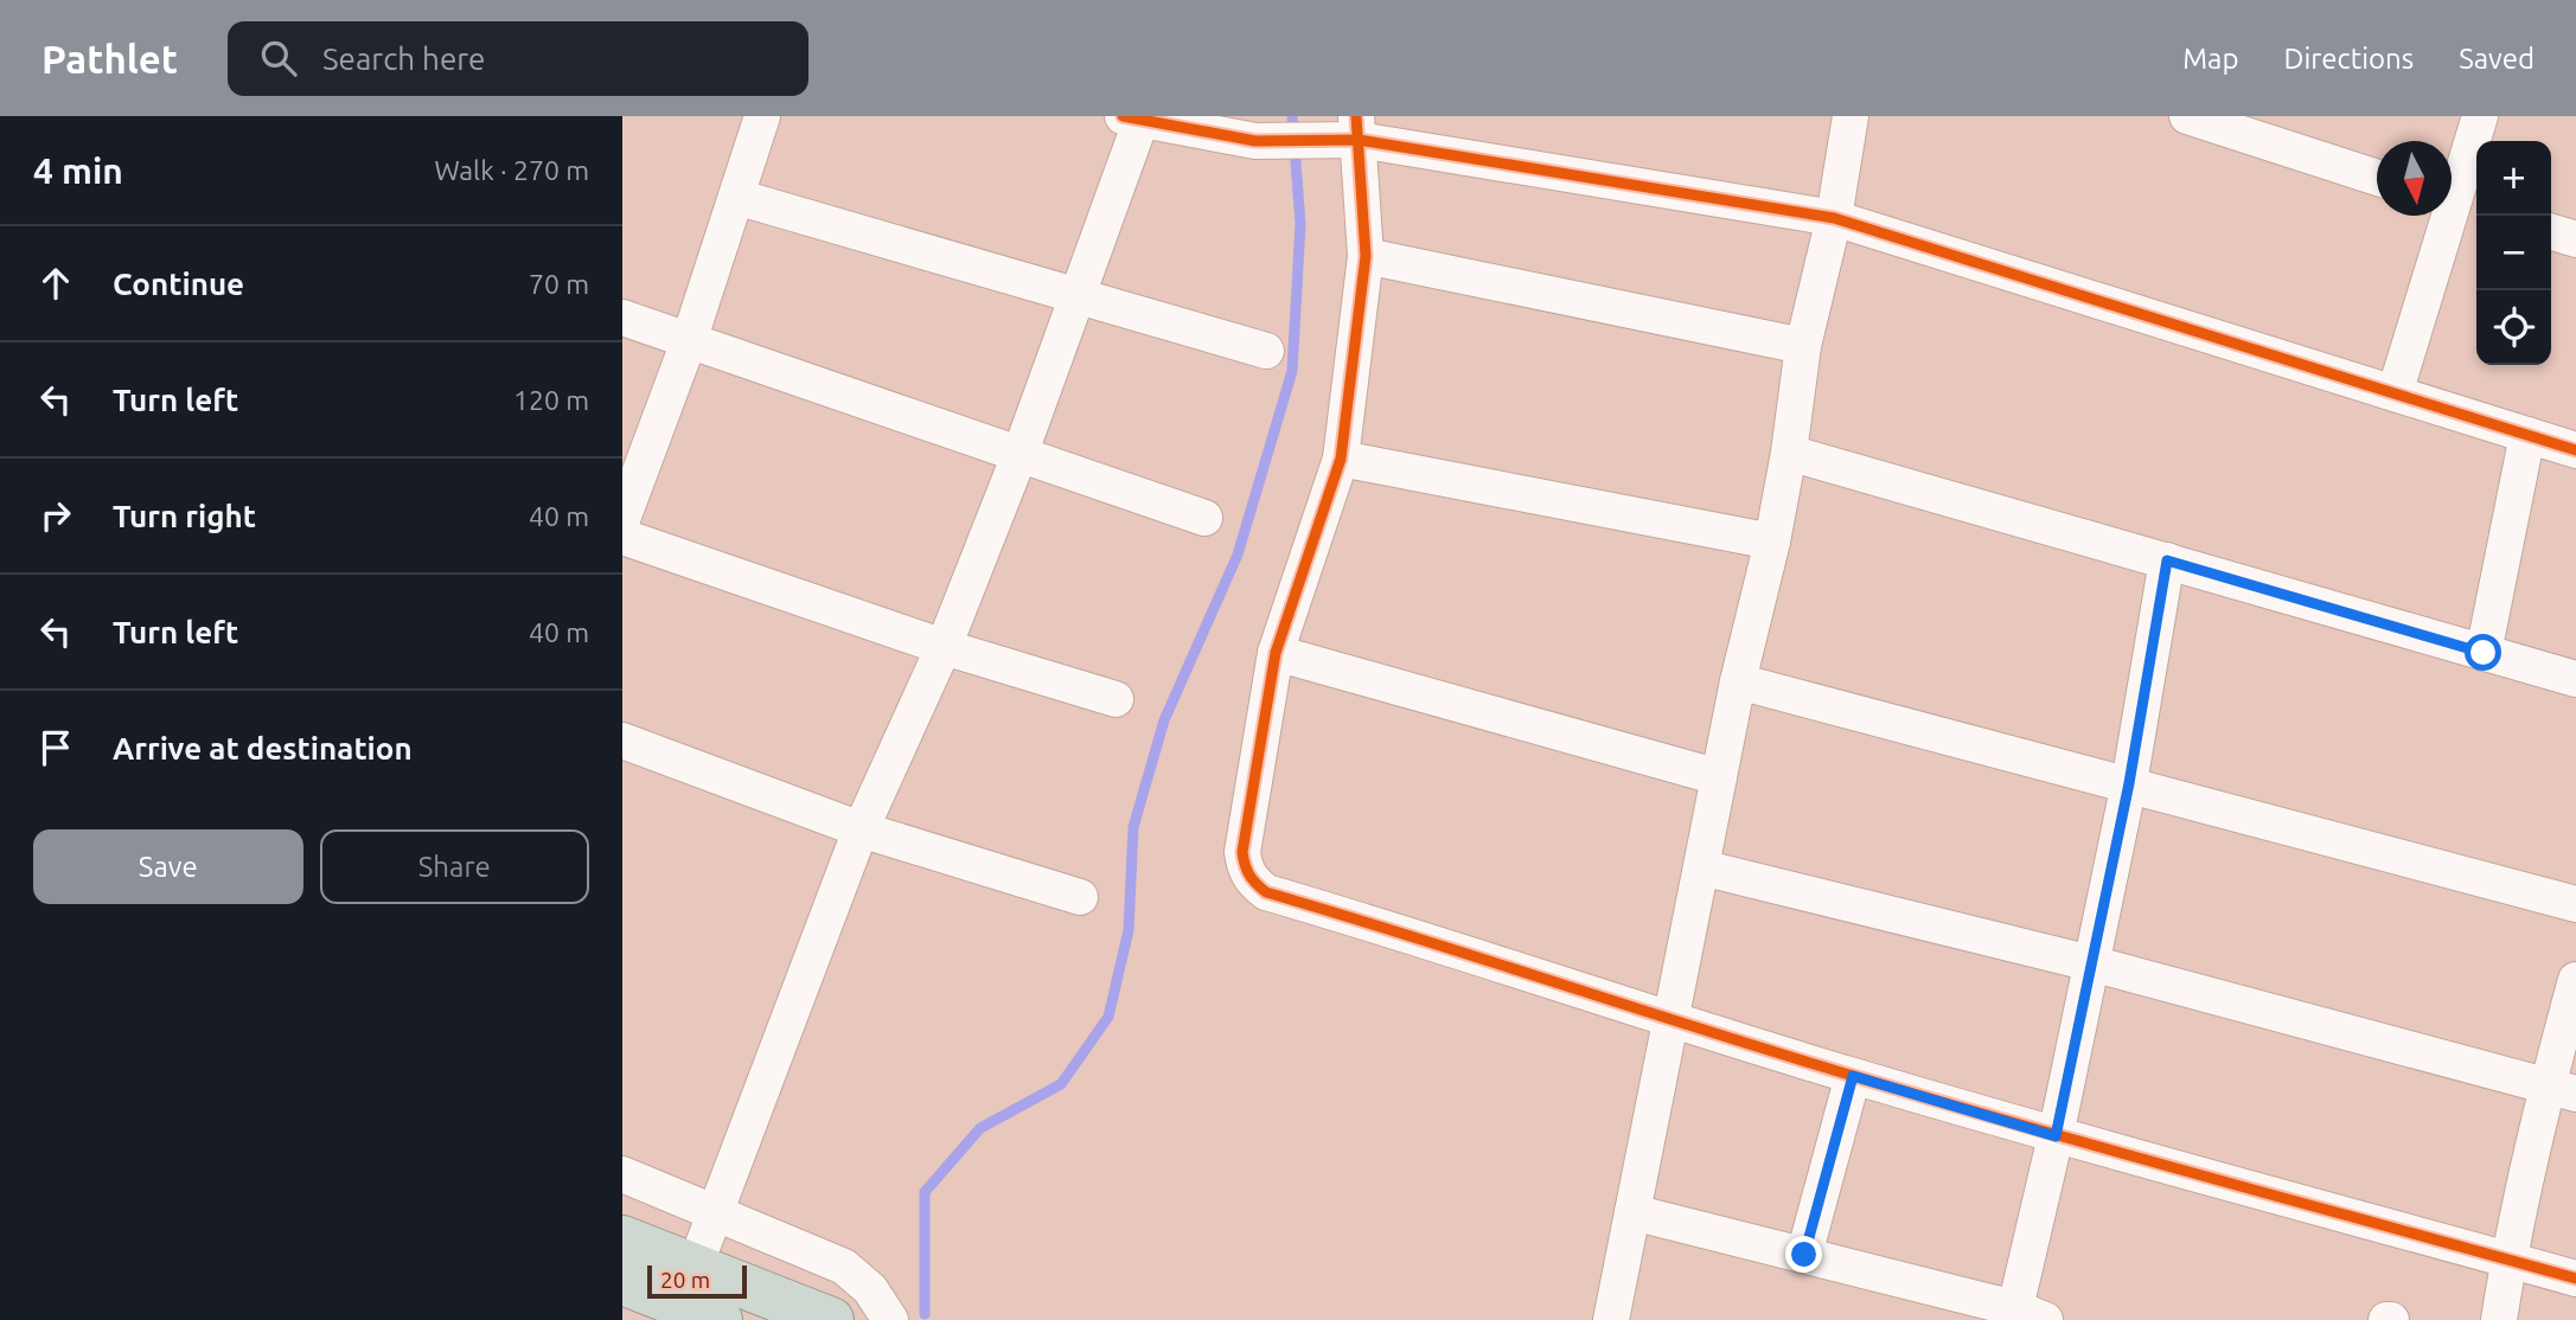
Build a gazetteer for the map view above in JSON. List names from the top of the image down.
{
  "scale_bar": "20 m",
  "north": "bottom",
  "page": {
    "header": "Pathlet",
    "search": "Search here",
    "nav": ["Map", "Directions", "Saved"],
    "heading": ["4 min", "Walk · 270 m"],
    "map_buttons": ["+", "−"],
    "list": [
      ["Continue", "70 m"],
      ["Turn left", "120 m"],
      ["Turn right", "40 m"],
      ["Turn left", "40 m"],
      "Arrive at destination"
    ],
    "buttons": ["Save", "Share"],
    "scale": "20 m"
  }
}
